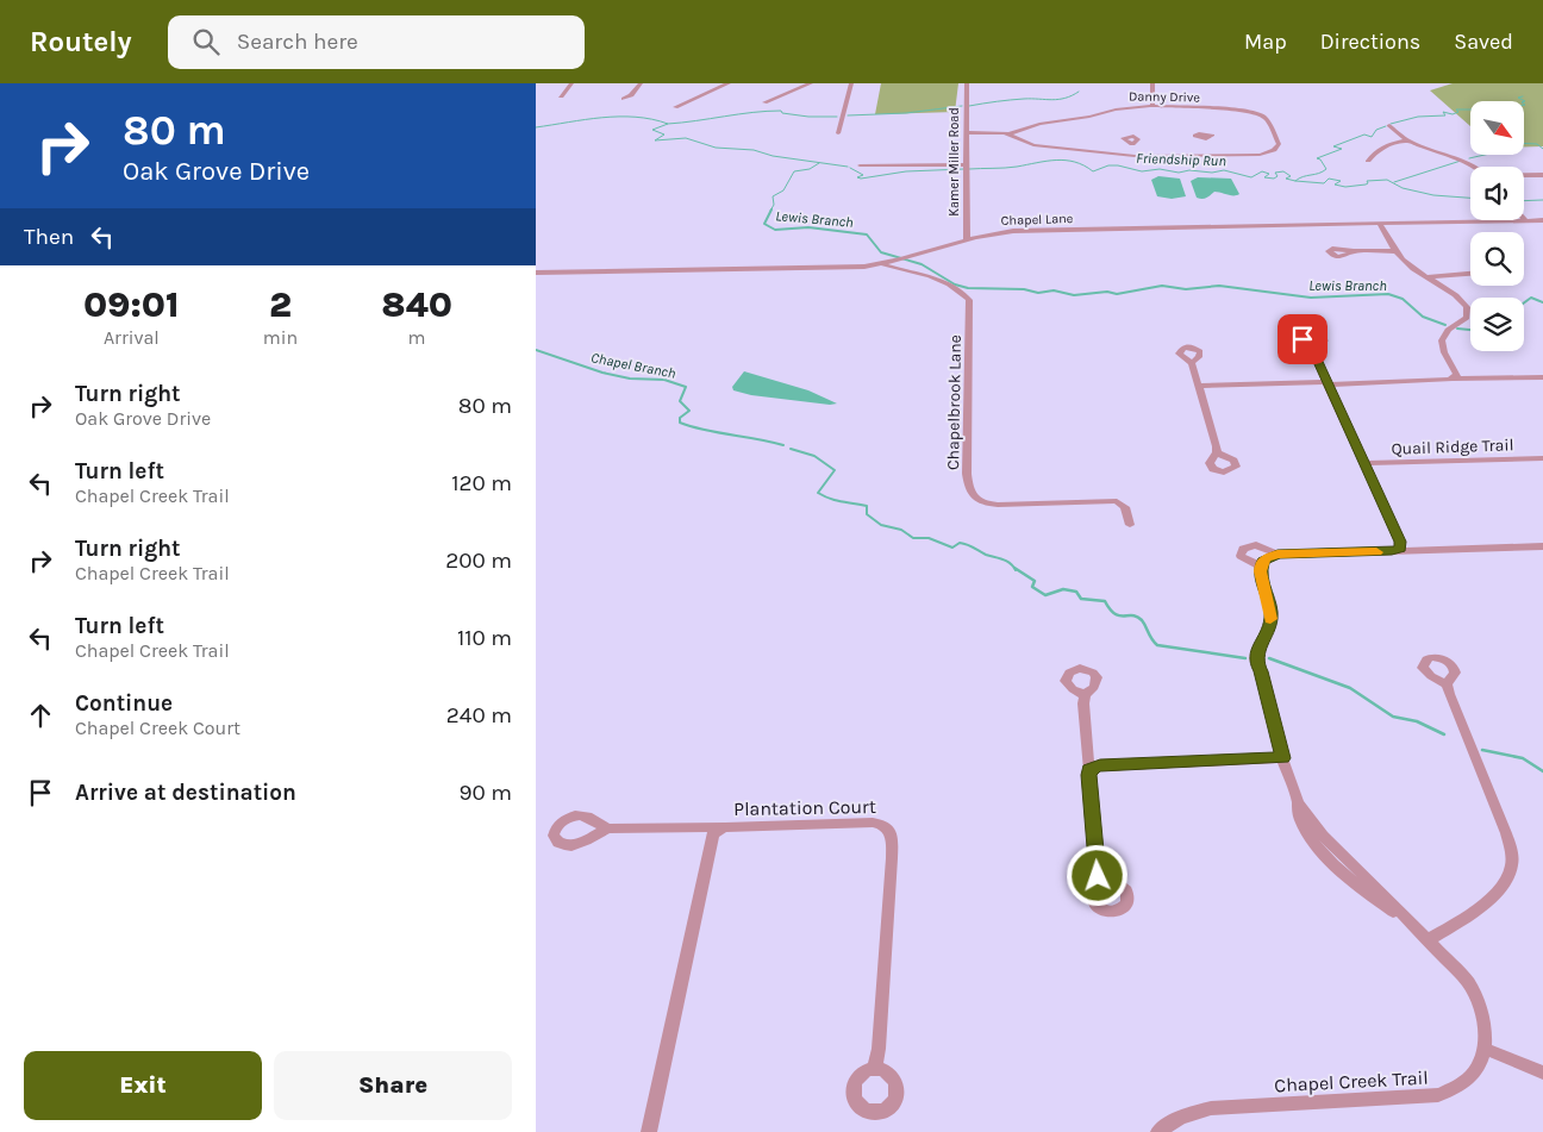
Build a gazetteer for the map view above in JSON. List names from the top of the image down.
{
  "streets": {
    "street": [
      "Danny Drive",
      "Kamer Miller Road",
      "Chapel Lane",
      "Chapelbrook Lane",
      "Quail Ridge Trail",
      "Plantation Court",
      "Chapel Creek Trail"
    ]
  },
  "crossings": [
    ["Danny Drive", "Kamer Miller Road"],
    ["Kamer Miller Road", "Chapel Lane"],
    ["Chapel Lane", "Chapelbrook Lane"]
  ],
  "water": ["Friendship Run", "Lewis Branch", "Chapel Branch"],
  "north": "bottom right",
  "page": {
    "header": "Routely",
    "search": "Search here",
    "nav": ["Map", "Directions", "Saved"],
    "turn": ["80 m", "Oak Grove Drive"],
    "then": "Then",
    "eta": [
      "09:01",
      "Arrival",
      "2",
      "min",
      "840",
      "m"
    ],
    "list": [
      {
        "name": "Turn right",
        "note": "Oak Grove Drive",
        "value": "80 m"
      },
      {
        "name": "Turn left",
        "note": "Chapel Creek Trail",
        "value": "120 m"
      },
      {
        "name": "Turn right",
        "note": "Chapel Creek Trail",
        "value": "200 m"
      },
      {
        "name": "Turn left",
        "note": "Chapel Creek Trail",
        "value": "110 m"
      },
      {
        "name": "Continue",
        "note": "Chapel Creek Court",
        "value": "240 m"
      },
      {
        "name": "Arrive at destination",
        "value": "90 m"
      }
    ],
    "buttons": ["Exit", "Share"]
  }
}
